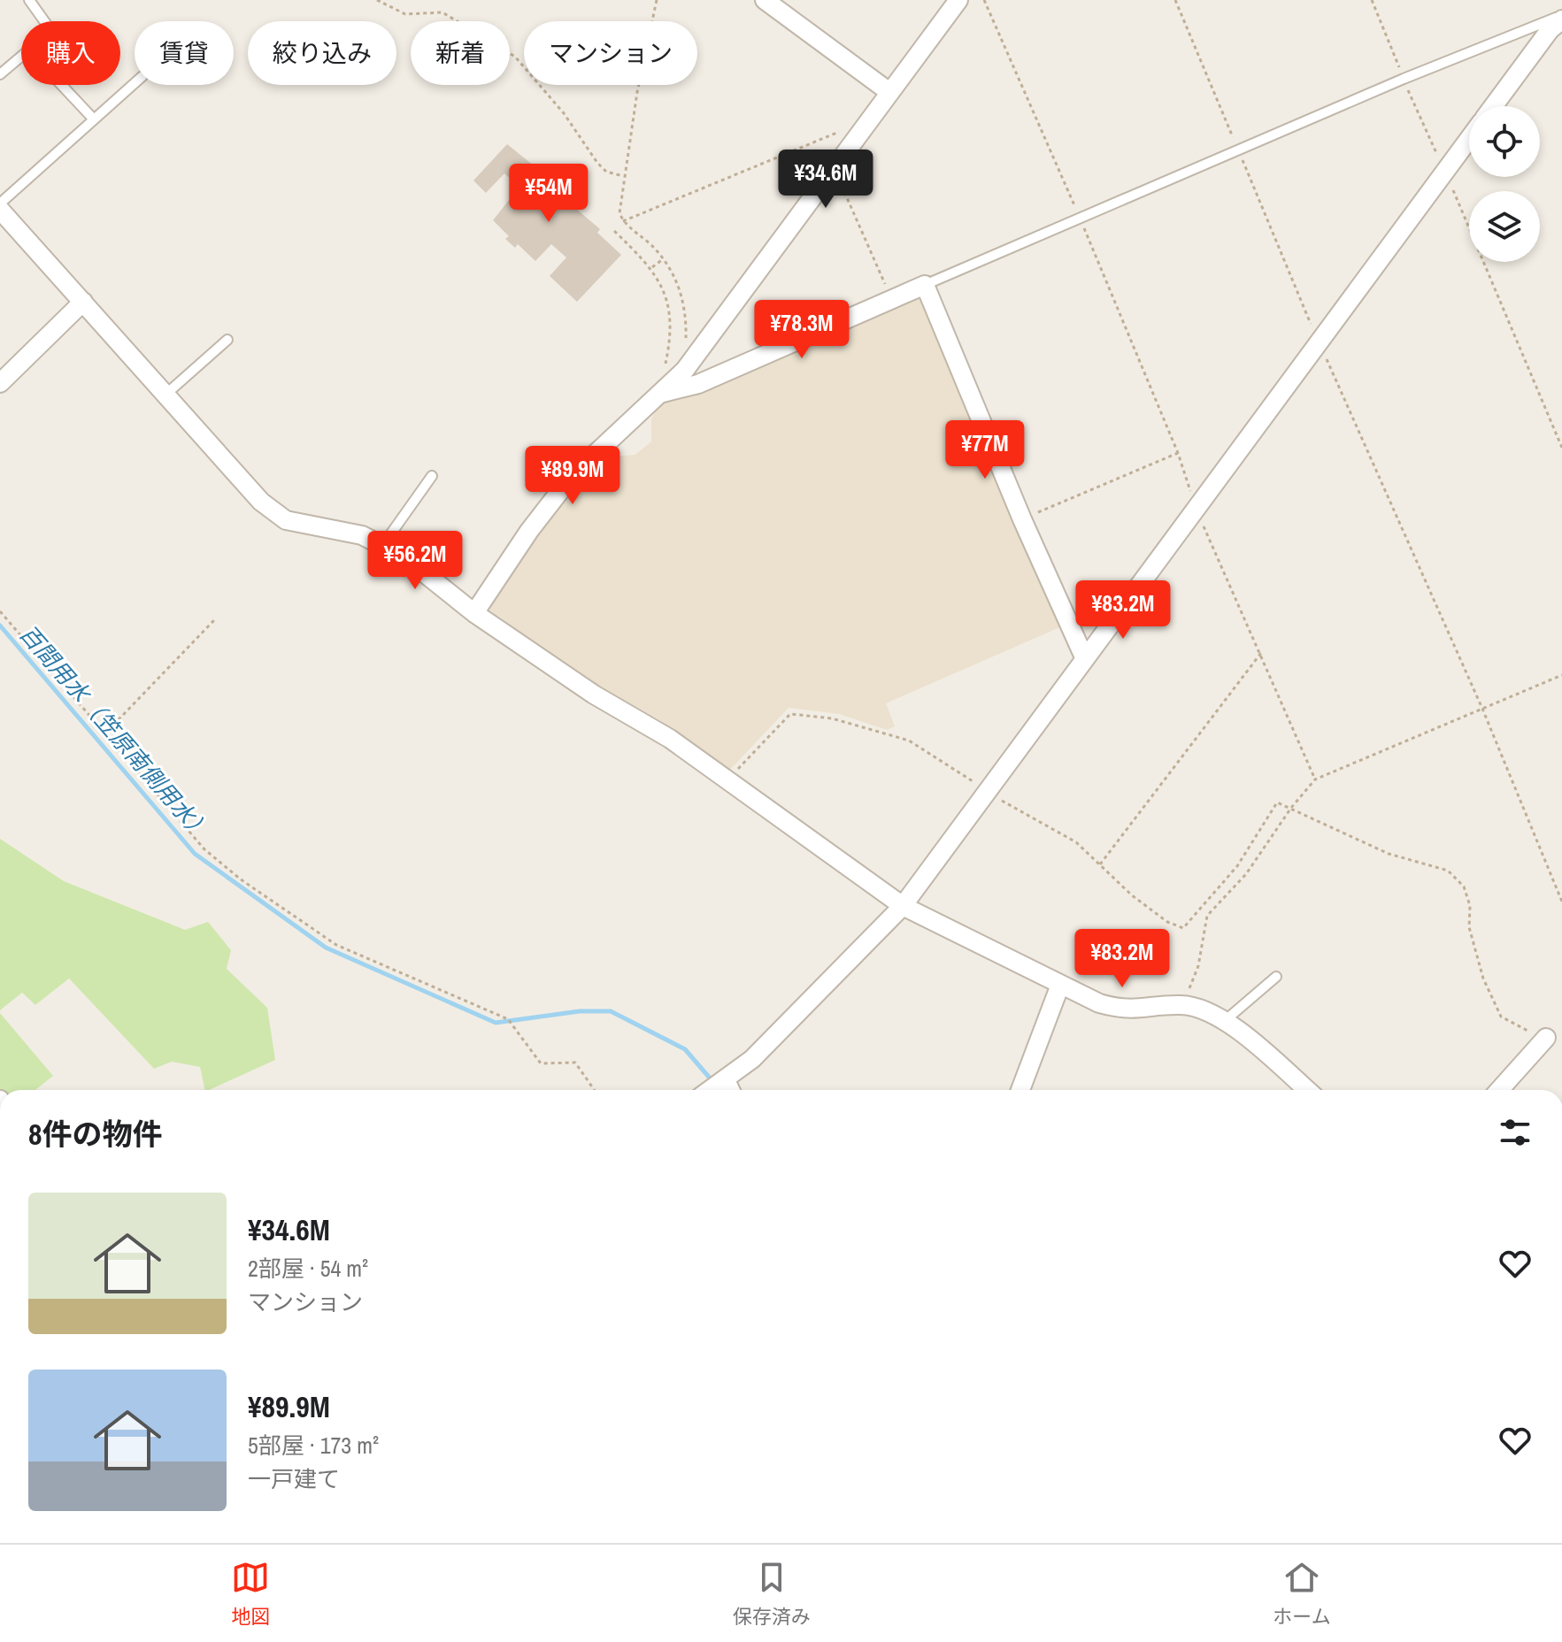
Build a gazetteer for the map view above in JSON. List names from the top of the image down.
{
  "water": ["百間用水（笠原南側用水）"],
  "page": {
    "chip": [
      "購入",
      "賃貸",
      "絞り込み",
      "新着",
      "マンション"
    ],
    "price": [
      "¥34.6M",
      "¥54M",
      "¥78.3M",
      "¥77M",
      "¥89.9M",
      "¥56.2M",
      "¥83.2M",
      "¥83.2M"
    ],
    "heading": "8件の物件",
    "list": [
      {
        "name": "¥34.6M",
        "note": "2部屋 · 54 m² · マンション"
      },
      {
        "name": "¥89.9M",
        "note": "5部屋 · 173 m² · 一戸建て"
      }
    ],
    "tabs": ["地図", "保存済み", "ホーム"]
  }
}
